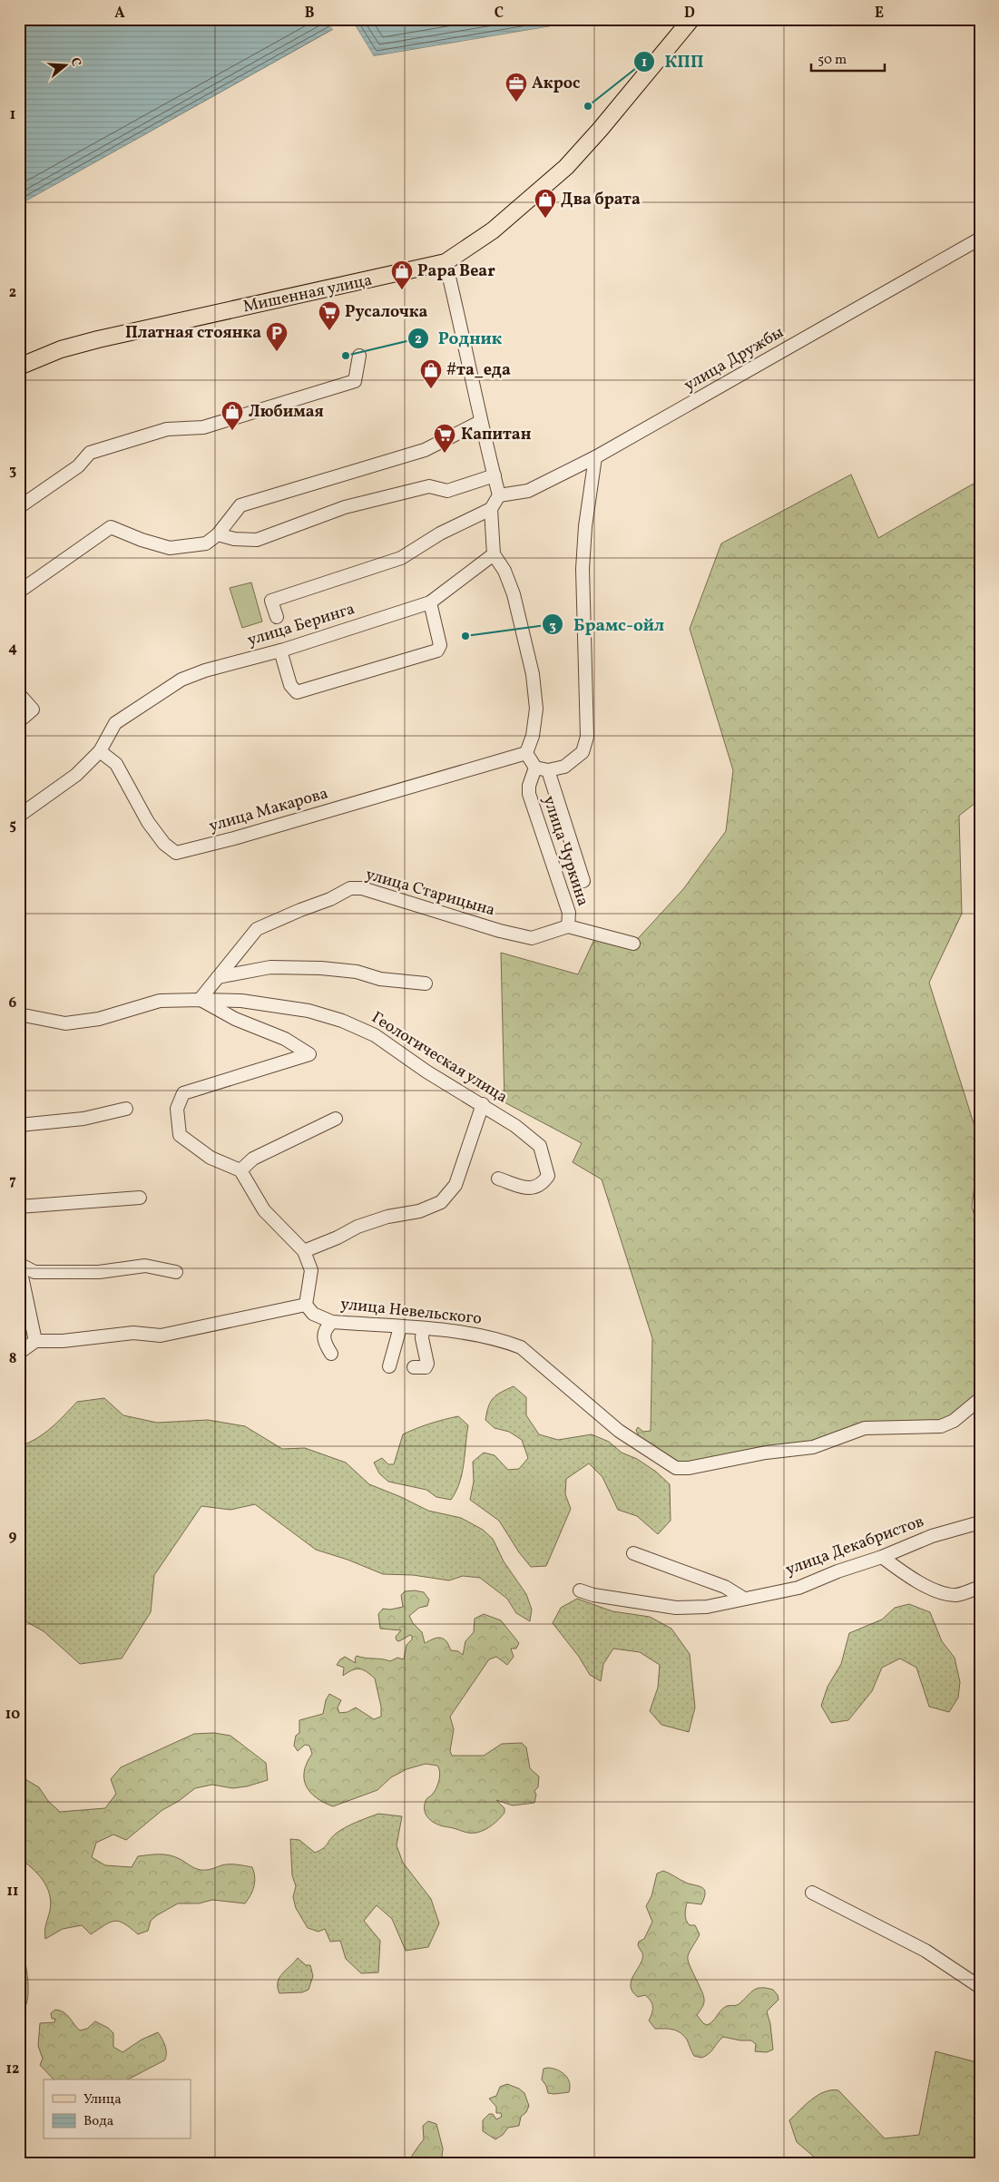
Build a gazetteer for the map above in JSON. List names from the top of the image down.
{
  "streets": {
    "main road": ["Мишенная улица"],
    "street": [
      "улица Дружбы",
      "улица Беринга",
      "улица Макарова",
      "улица Чуркина",
      "улица Старицына",
      "Геологическая улица",
      "улица Невельского",
      "улица Декабристов"
    ]
  },
  "crossings": [
    ["улица Беринга", "улица Макарова"],
    ["улица Чуркина", "улица Старицына"],
    ["улица Старицына", "Геологическая улица"]
  ],
  "places": {
    "office": ["Акрос"],
    "other": ["КПП", "Родник", "Брамс-ойл"],
    "shop": [
      "Два брата",
      "Papa Bear",
      "#та_еда",
      "Любимая"
    ],
    "supermarket": ["Русалочка", "Капитан"],
    "parking": ["Платная стоянка"]
  },
  "legend": ["Улица", "Вода"],
  "scale_bar": "50 m",
  "north": "right",
  "grid": {
    "columns": [
      "A",
      "B",
      "C",
      "D",
      "E"
    ],
    "rows": [
      "1",
      "2",
      "3",
      "4",
      "5",
      "6",
      "7",
      "8",
      "9",
      "10",
      "11",
      "12"
    ]
  }
}
